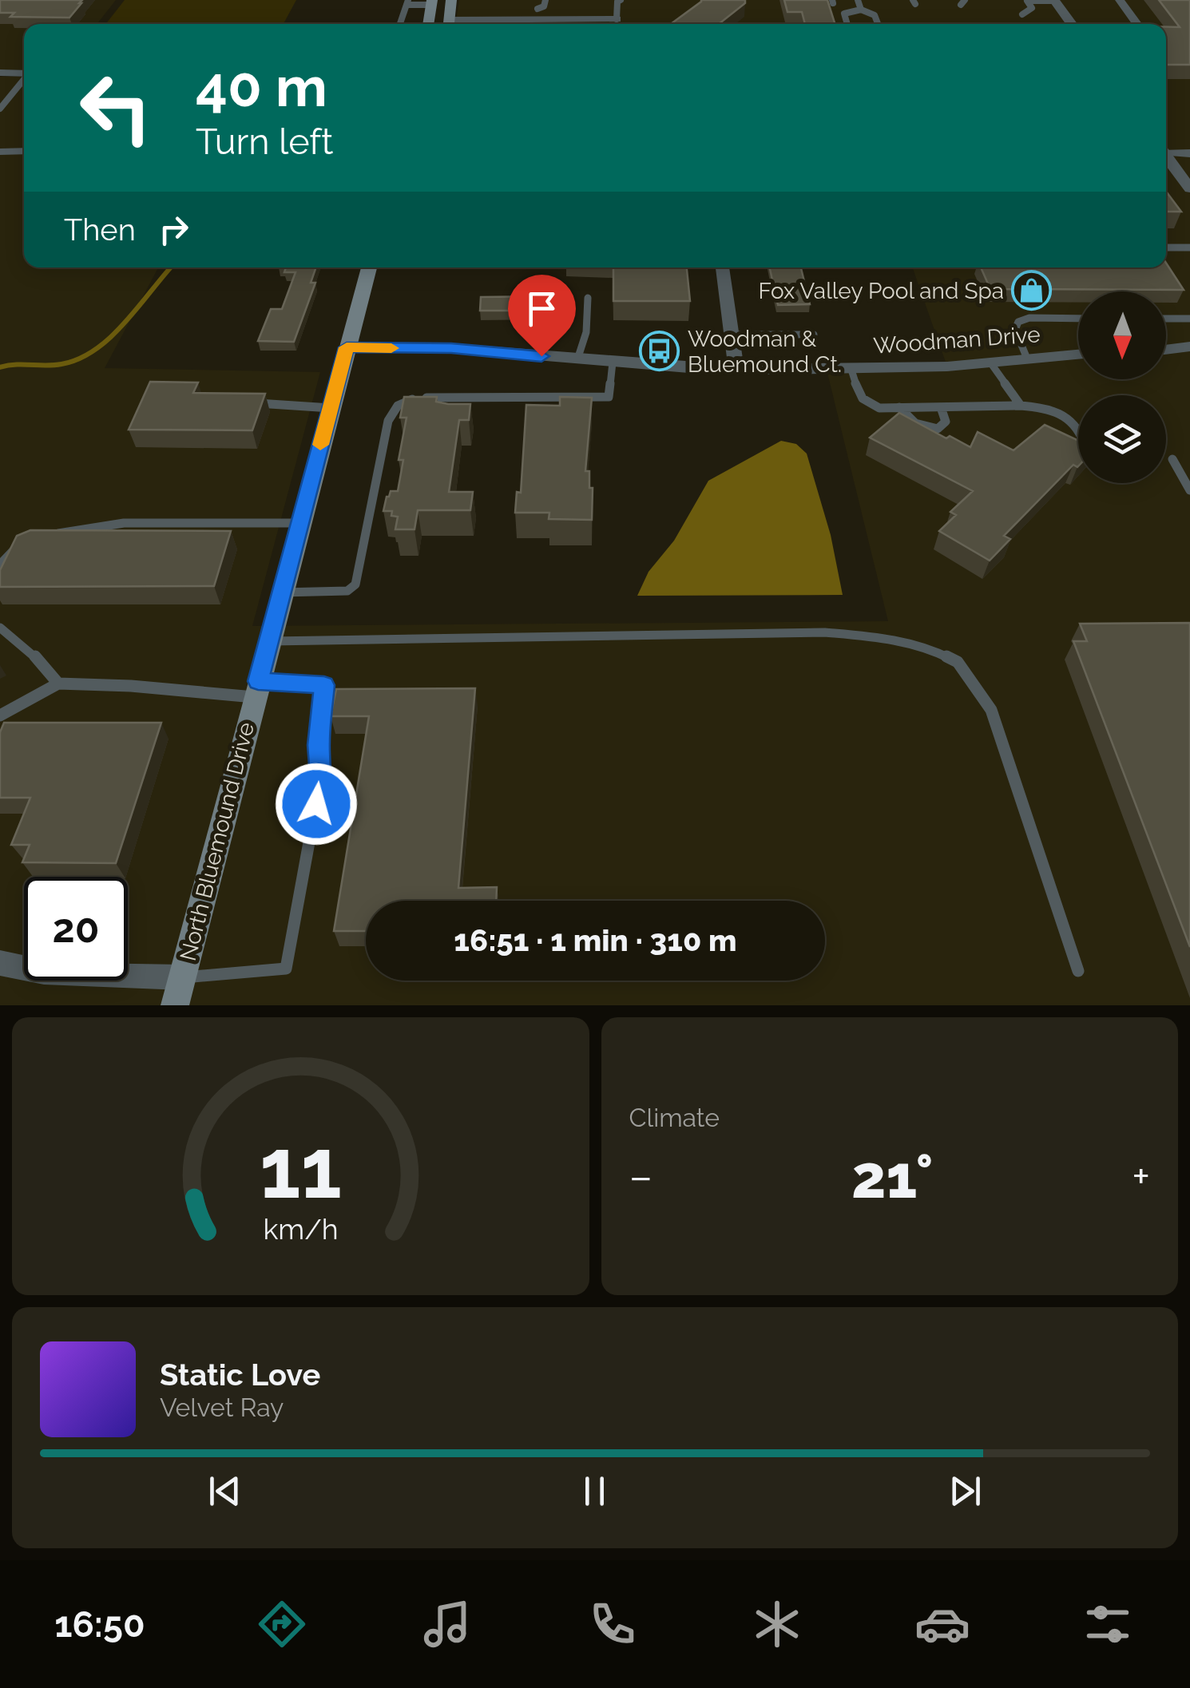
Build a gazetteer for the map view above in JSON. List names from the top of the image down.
{
  "streets": {
    "main road": ["North Bluemound Drive"],
    "street": ["Woodman Drive"]
  },
  "crossings": [
    ["Woodman Drive", "North Bluemound Drive"]
  ],
  "places": {
    "shop": ["Fox Valley Pool and Spa"],
    "bus stop": ["Woodman & Bluemound Ct."]
  },
  "north": "bottom",
  "page": {
    "turn": ["40 m", "Turn left"],
    "then": "Then",
    "limit": "20",
    "trip": "16:51 · 1 min · 310 m",
    "tile": "Climate",
    "heat": ["−", "21°", "+"],
    "song": ["Static Love", "Velvet Ray"],
    "tabs": "16:50",
    "gauge": ["11", "km/h"]
  }
}
